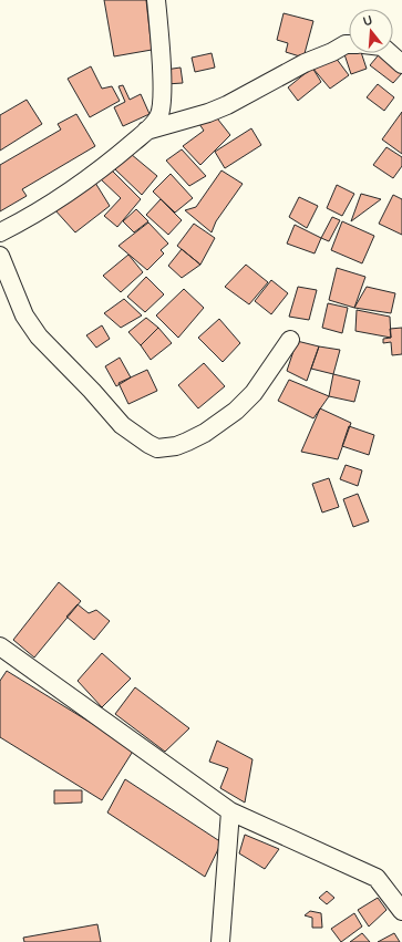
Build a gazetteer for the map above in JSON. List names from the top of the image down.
{
  "north": "top"
}
